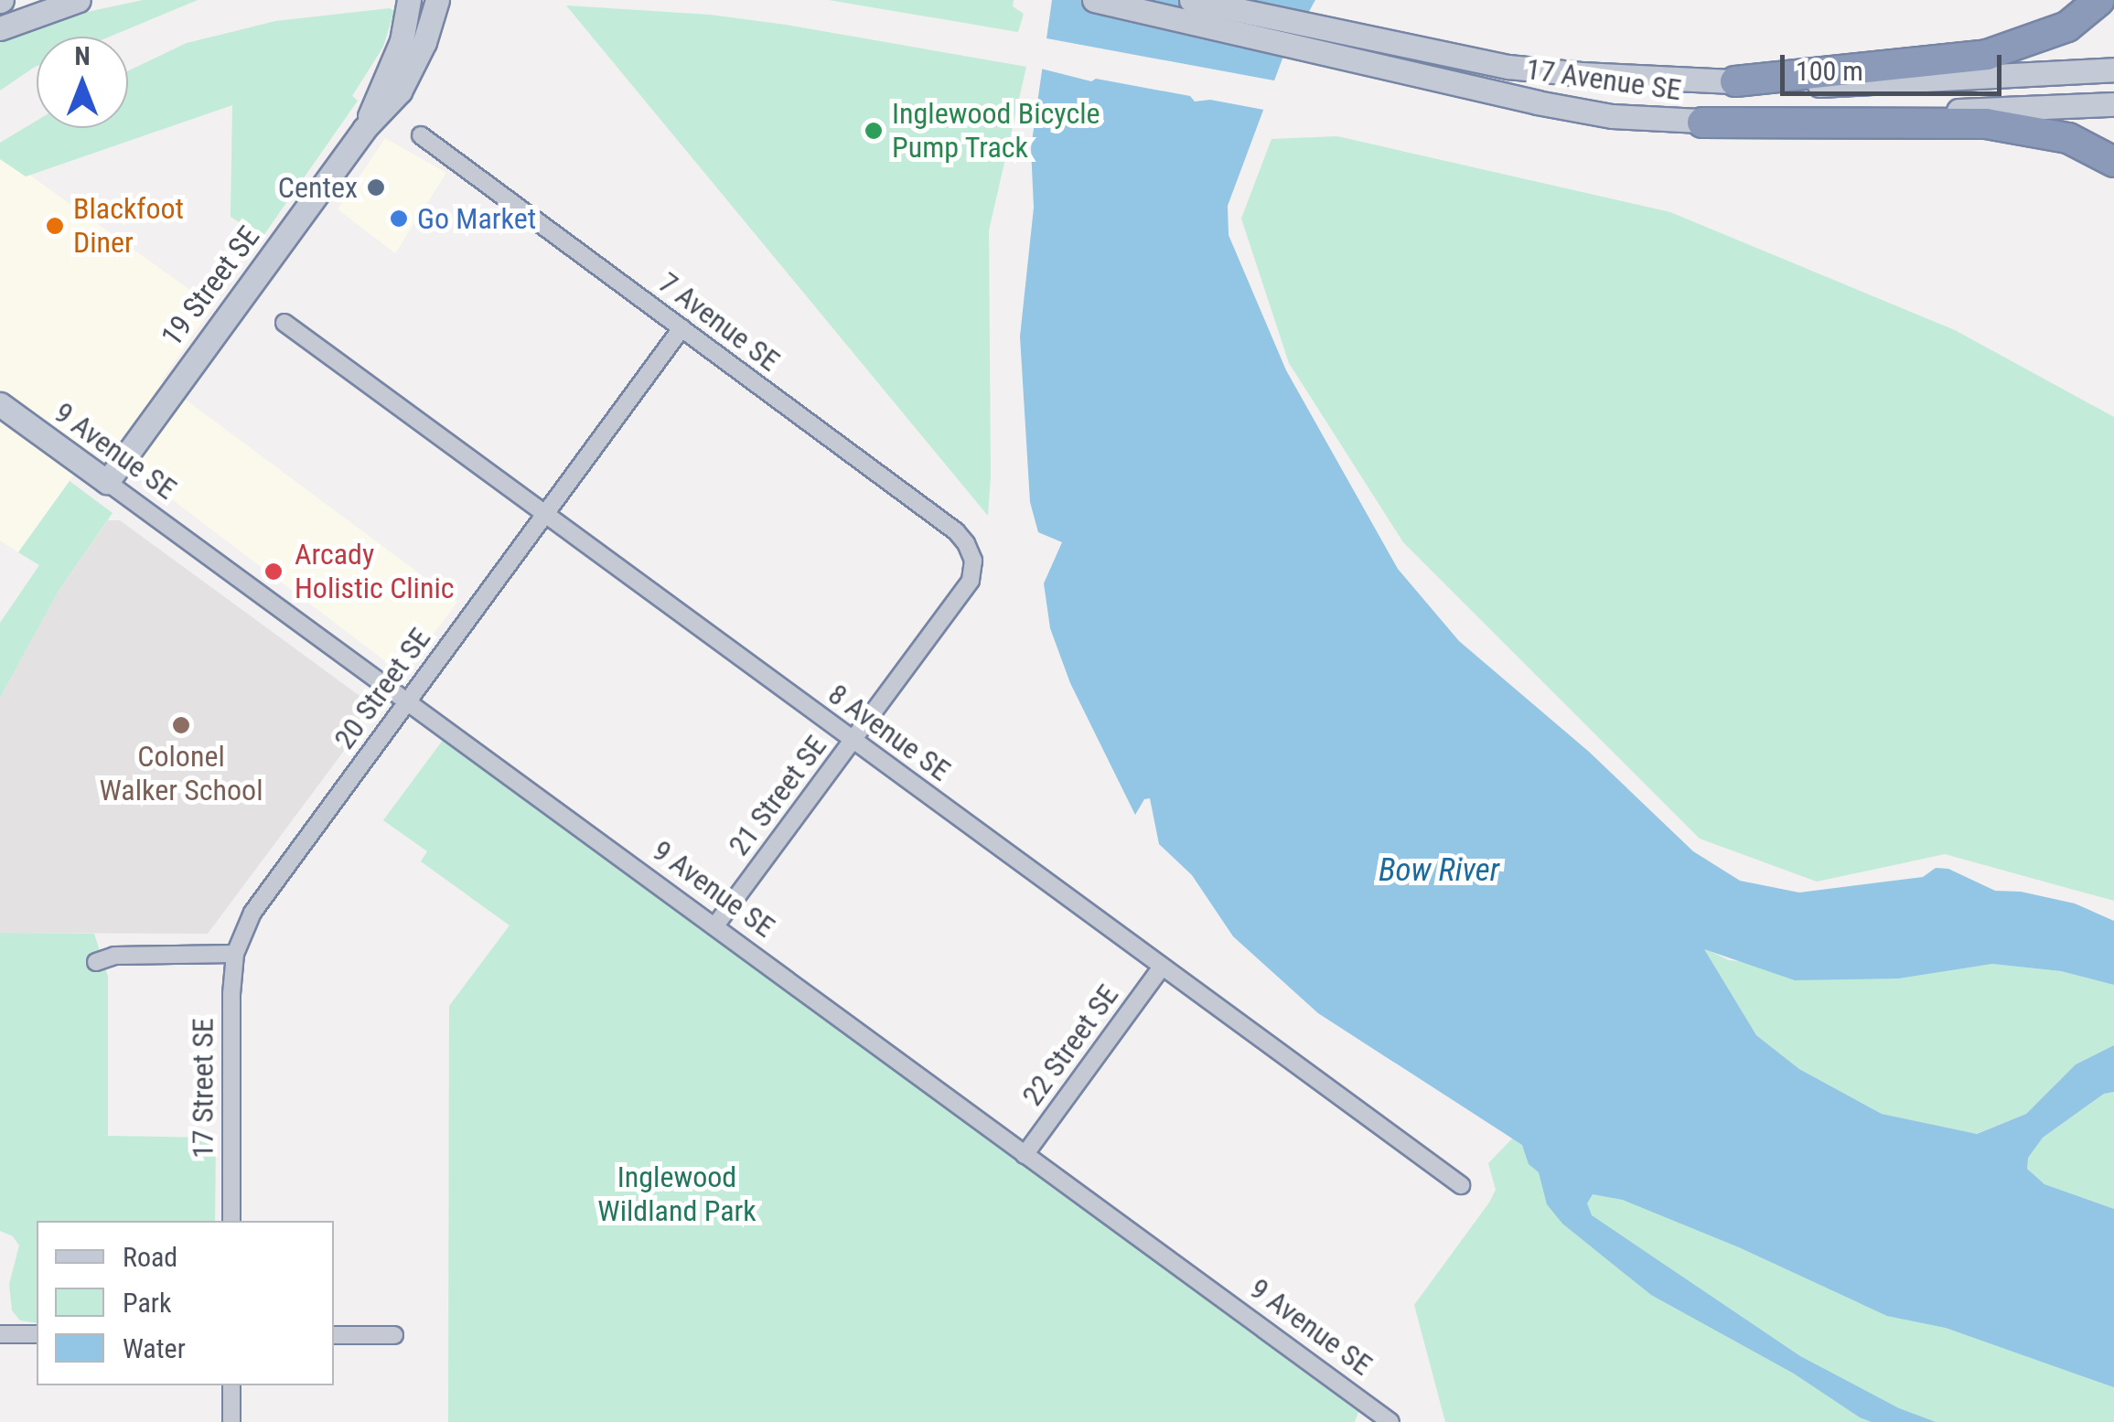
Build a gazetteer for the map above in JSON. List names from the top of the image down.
{
  "streets": {
    "main road": ["17 Avenue SE", "19 Street SE", "9 Avenue SE"],
    "street": [
      "7 Avenue SE",
      "20 Street SE",
      "8 Avenue SE",
      "21 Street SE",
      "22 Street SE",
      "17 Street SE"
    ]
  },
  "crossings": [
    ["19 Street SE", "9 Avenue SE"],
    ["7 Avenue SE", "20 Street SE"],
    ["7 Avenue SE", "21 Street SE"],
    ["9 Avenue SE", "20 Street SE"],
    ["9 Avenue SE", "21 Street SE"],
    ["9 Avenue SE", "22 Street SE"],
    ["20 Street SE", "8 Avenue SE"],
    ["20 Street SE", "17 Street SE"],
    ["8 Avenue SE", "21 Street SE"],
    ["8 Avenue SE", "22 Street SE"]
  ],
  "water": ["Bow River"],
  "parks": ["Inglewood Wildland Park"],
  "places": [
    "Inglewood Bicycle Pump Track",
    "Centex",
    "Go Market",
    "Blackfoot Diner",
    "Arcady Holistic Clinic",
    "Colonel Walker School"
  ],
  "legend": ["Road", "Park", "Water"],
  "scale_bar": "100 m",
  "north": "top"
}
